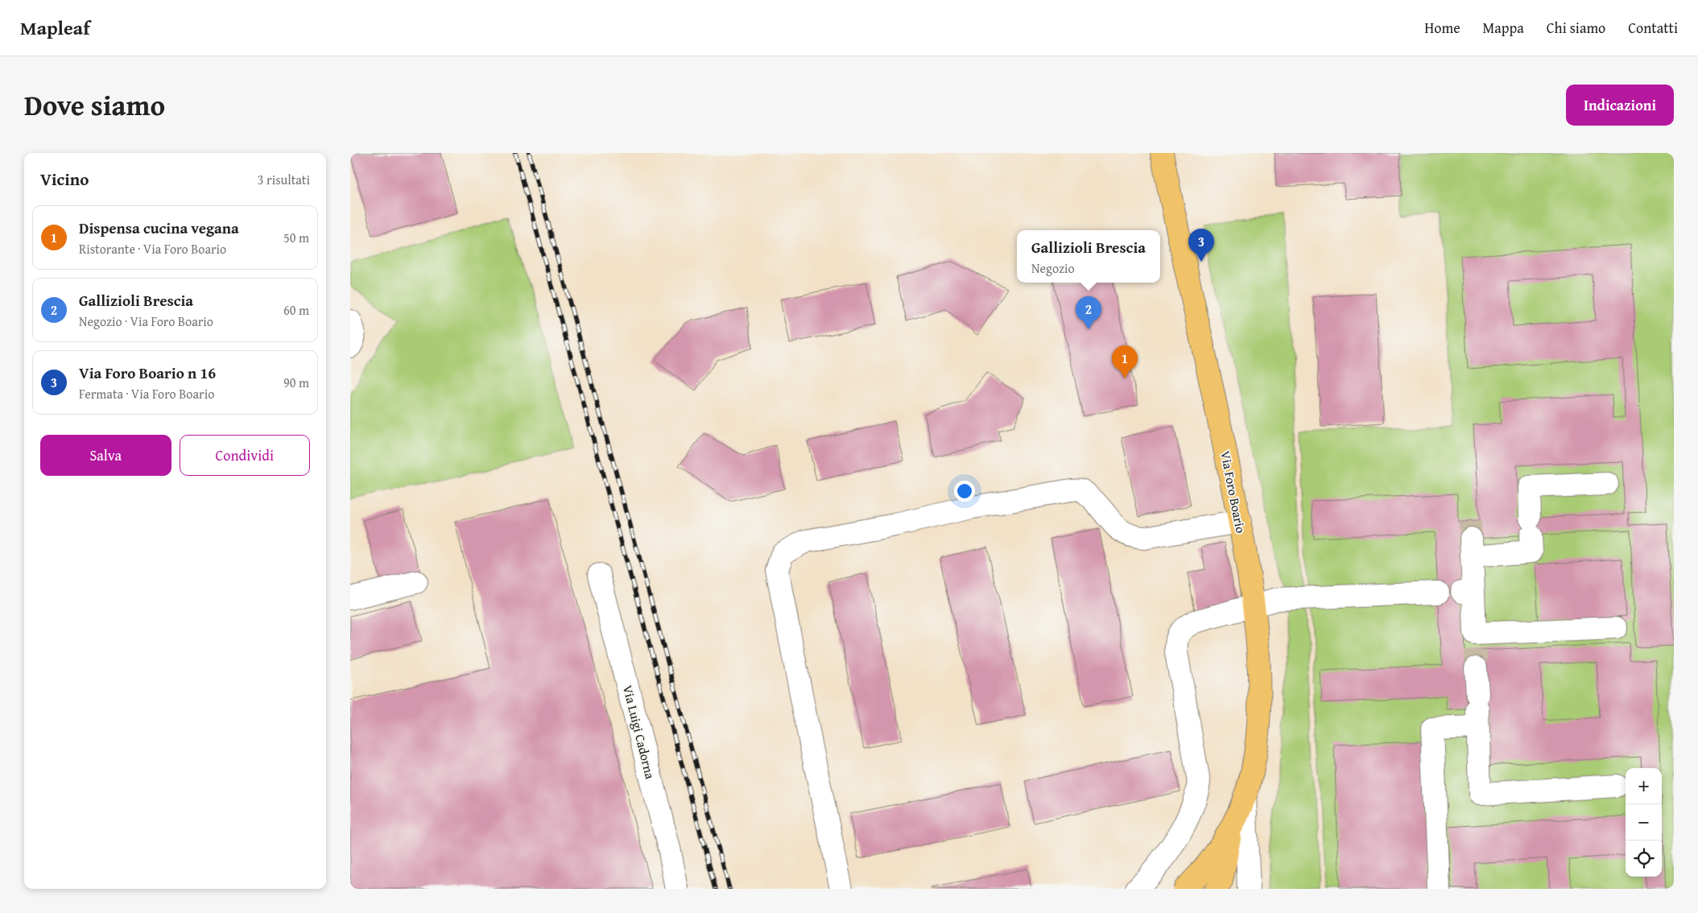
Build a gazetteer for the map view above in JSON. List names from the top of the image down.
{
  "streets": {
    "main road": ["Via Foro Boario"],
    "street": ["Via Luigi Cadorna"]
  },
  "page": {
    "header": "Mapleaf",
    "nav": [
      "Home",
      "Mappa",
      "Chi siamo",
      "Contatti"
    ],
    "title": "Dove siamo",
    "buttons": [
      "Indicazioni",
      ["Salva", "Condividi"]
    ],
    "heading": ["Vicino", "3 risultati"],
    "list": [
      {
        "mark": "1",
        "name": "Dispensa cucina vegana",
        "note": "Ristorante · Via Foro Boario",
        "value": "50 m"
      },
      {
        "mark": "2",
        "name": "Gallizioli Brescia",
        "note": "Negozio · Via Foro Boario",
        "value": "60 m"
      },
      {
        "mark": "3",
        "name": "Via Foro Boario n 16",
        "note": "Fermata · Via Foro Boario",
        "value": "90 m"
      }
    ],
    "pins": ["3", "2", "1"],
    "popup": ["Gallizioli Brescia", "Negozio"],
    "map_buttons": ["+", "−"]
  }
}
